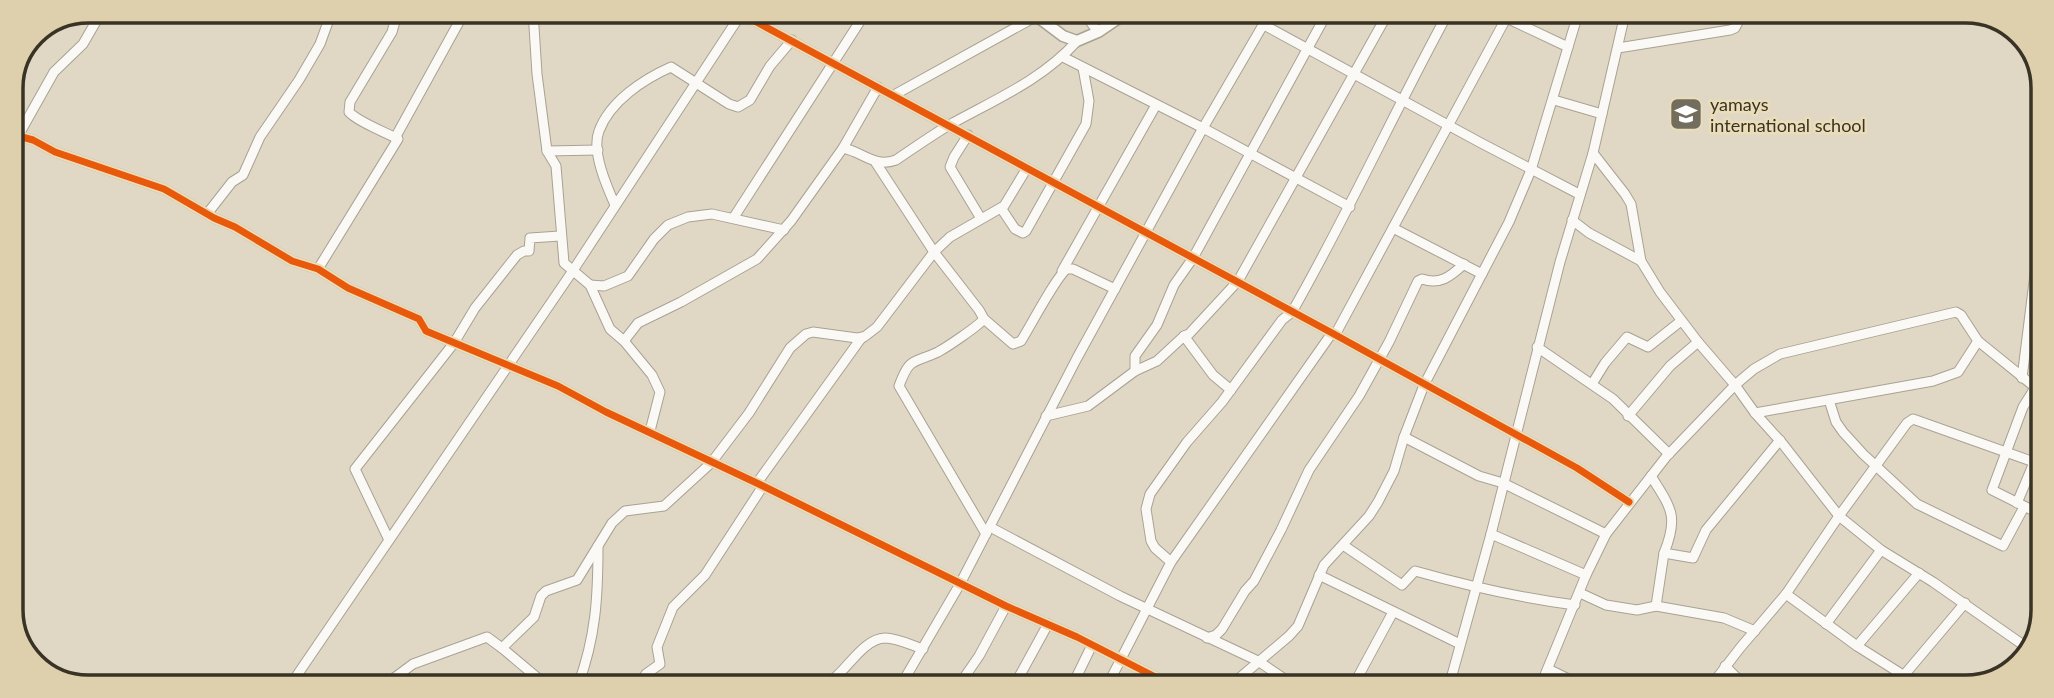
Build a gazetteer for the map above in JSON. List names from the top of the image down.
{
  "places": {
    "school or university": ["yamays international school"]
  }
}
